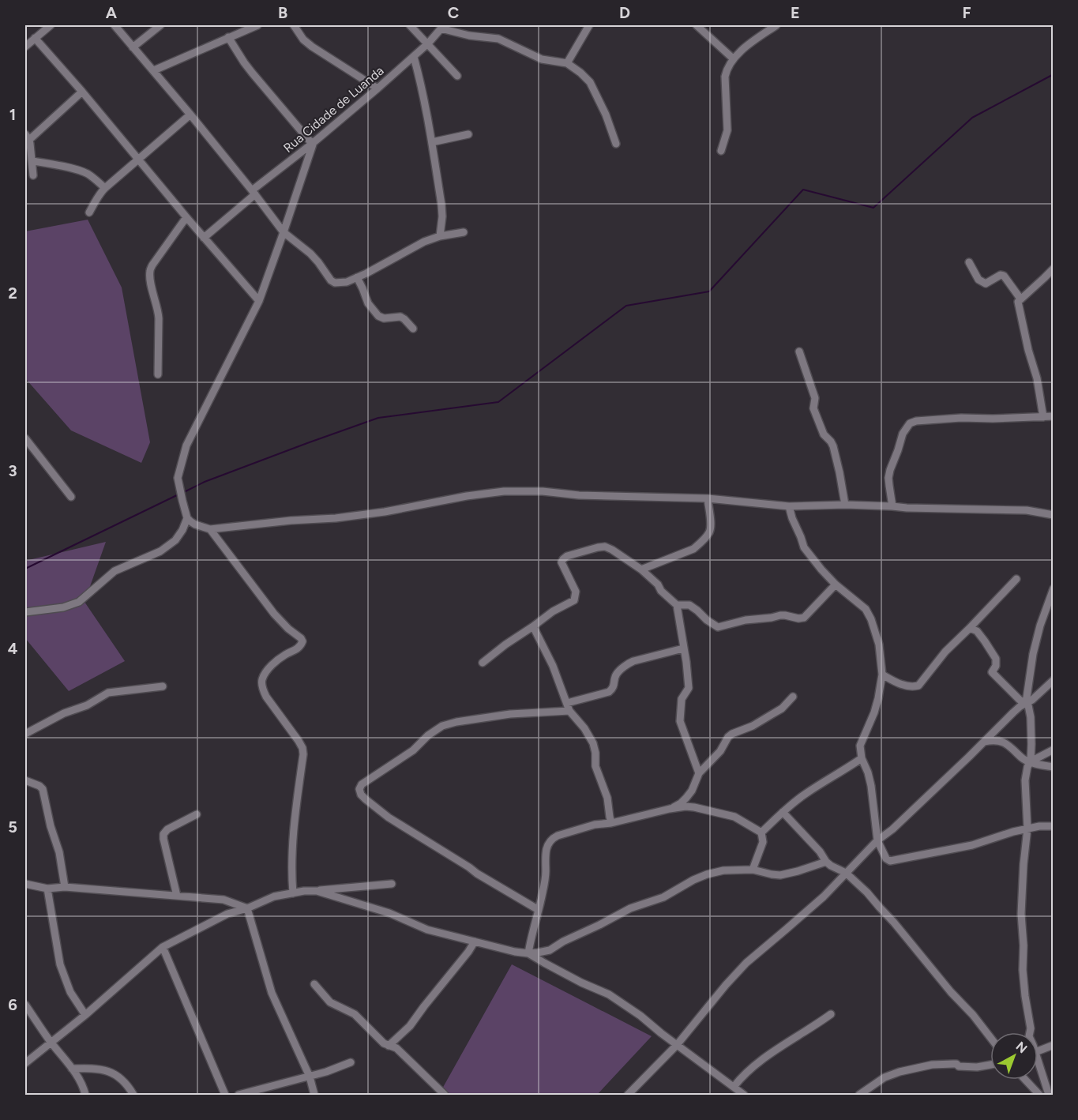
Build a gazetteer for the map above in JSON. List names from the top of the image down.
{
  "streets": {
    "street": ["Rua Cidade de Luanda"]
  },
  "north": "top right",
  "grid": {
    "columns": [
      "A",
      "B",
      "C",
      "D",
      "E",
      "F"
    ],
    "rows": [
      "1",
      "2",
      "3",
      "4",
      "5",
      "6"
    ]
  }
}
